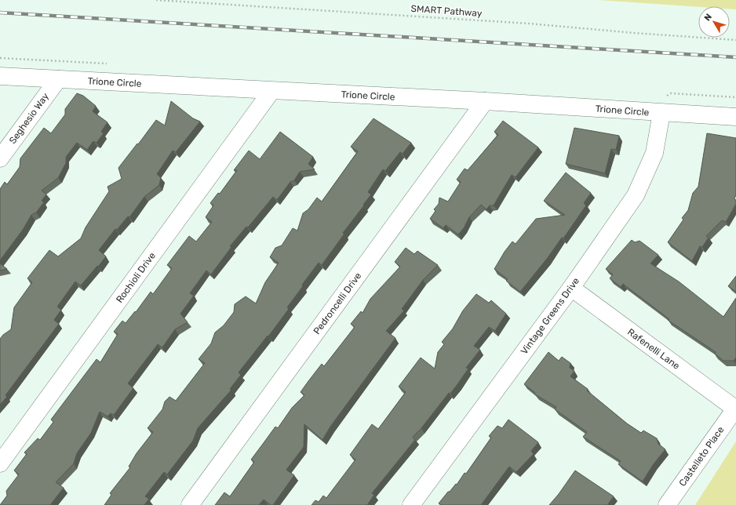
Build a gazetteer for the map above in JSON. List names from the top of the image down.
{
  "streets": {
    "street": [
      "Trione Circle",
      "Seghesio Way",
      "Rochioli Drive",
      "Pedroncelli Drive",
      "Vintage Greens Drive",
      "Rafenelli Lane",
      "Castelleto Place"
    ],
    "path": ["SMART Pathway"]
  },
  "crossings": [
    ["Trione Circle", "Seghesio Way"],
    ["Trione Circle", "Rochioli Drive"],
    ["Trione Circle", "Pedroncelli Drive"],
    ["Trione Circle", "Vintage Greens Drive"],
    ["Vintage Greens Drive", "Rafenelli Lane"],
    ["Rafenelli Lane", "Castelleto Place"]
  ],
  "north": "top left"
}
